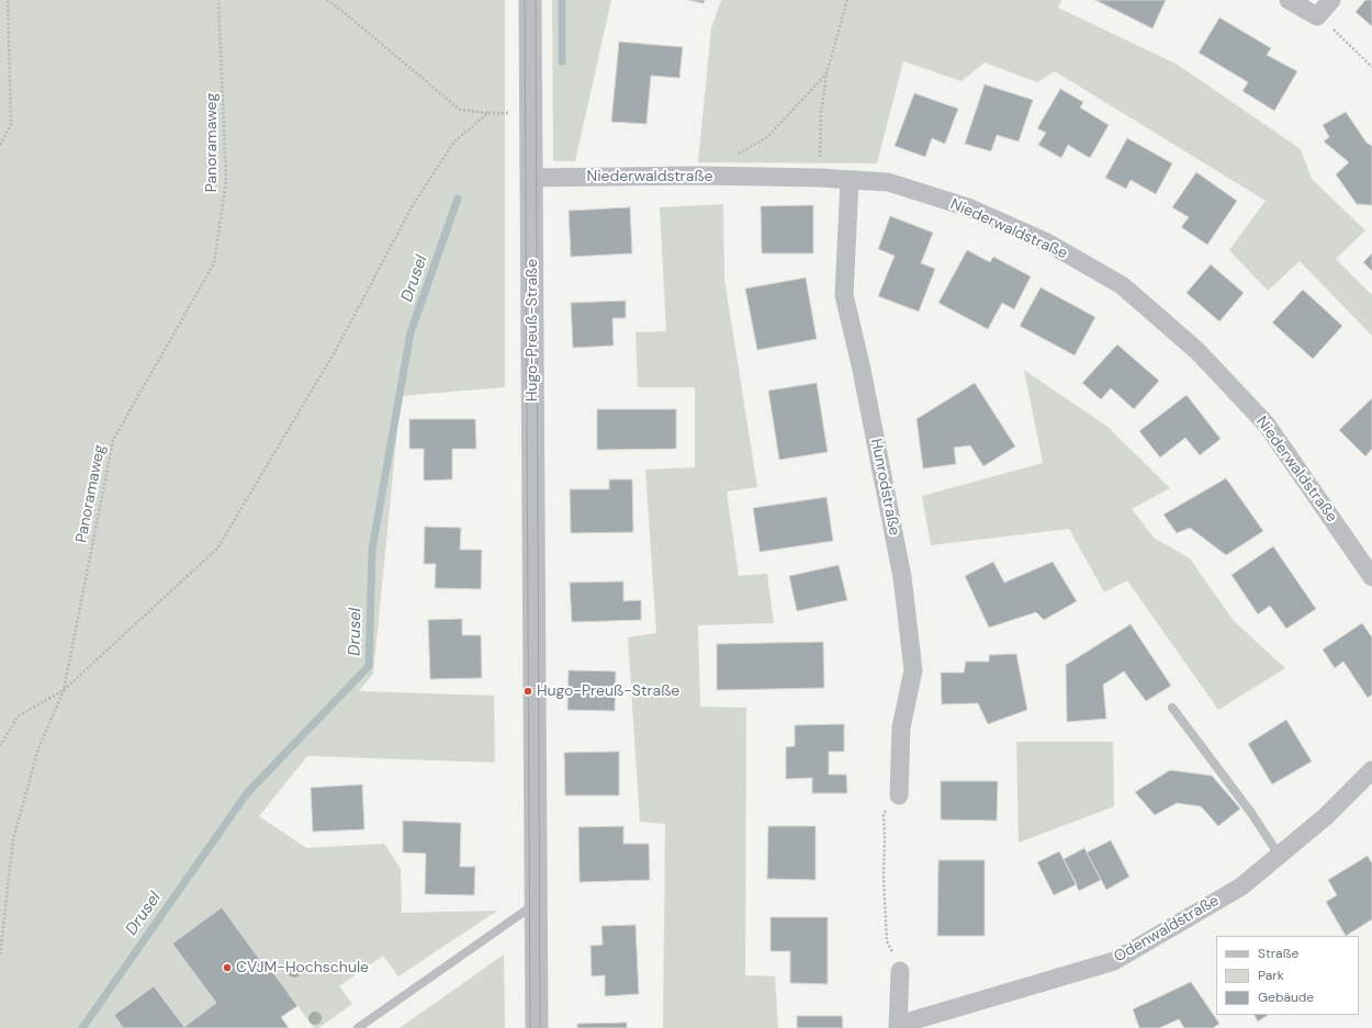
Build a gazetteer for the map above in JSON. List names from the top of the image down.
{
  "streets": {
    "street": [
      "Niederwaldstraße",
      "Hugo-Preuß-Straße",
      "Hunrodstraße",
      "Odenwaldstraße"
    ],
    "path": ["Panoramaweg"]
  },
  "crossings": [
    ["Niederwaldstraße", "Hugo-Preuß-Straße"],
    ["Niederwaldstraße", "Hunrodstraße"]
  ],
  "water": ["Drusel"],
  "places": ["Hugo-Preuß-Straße", "CVJM-Hochschule"],
  "legend": ["Straße", "Park", "Gebäude"]
}
